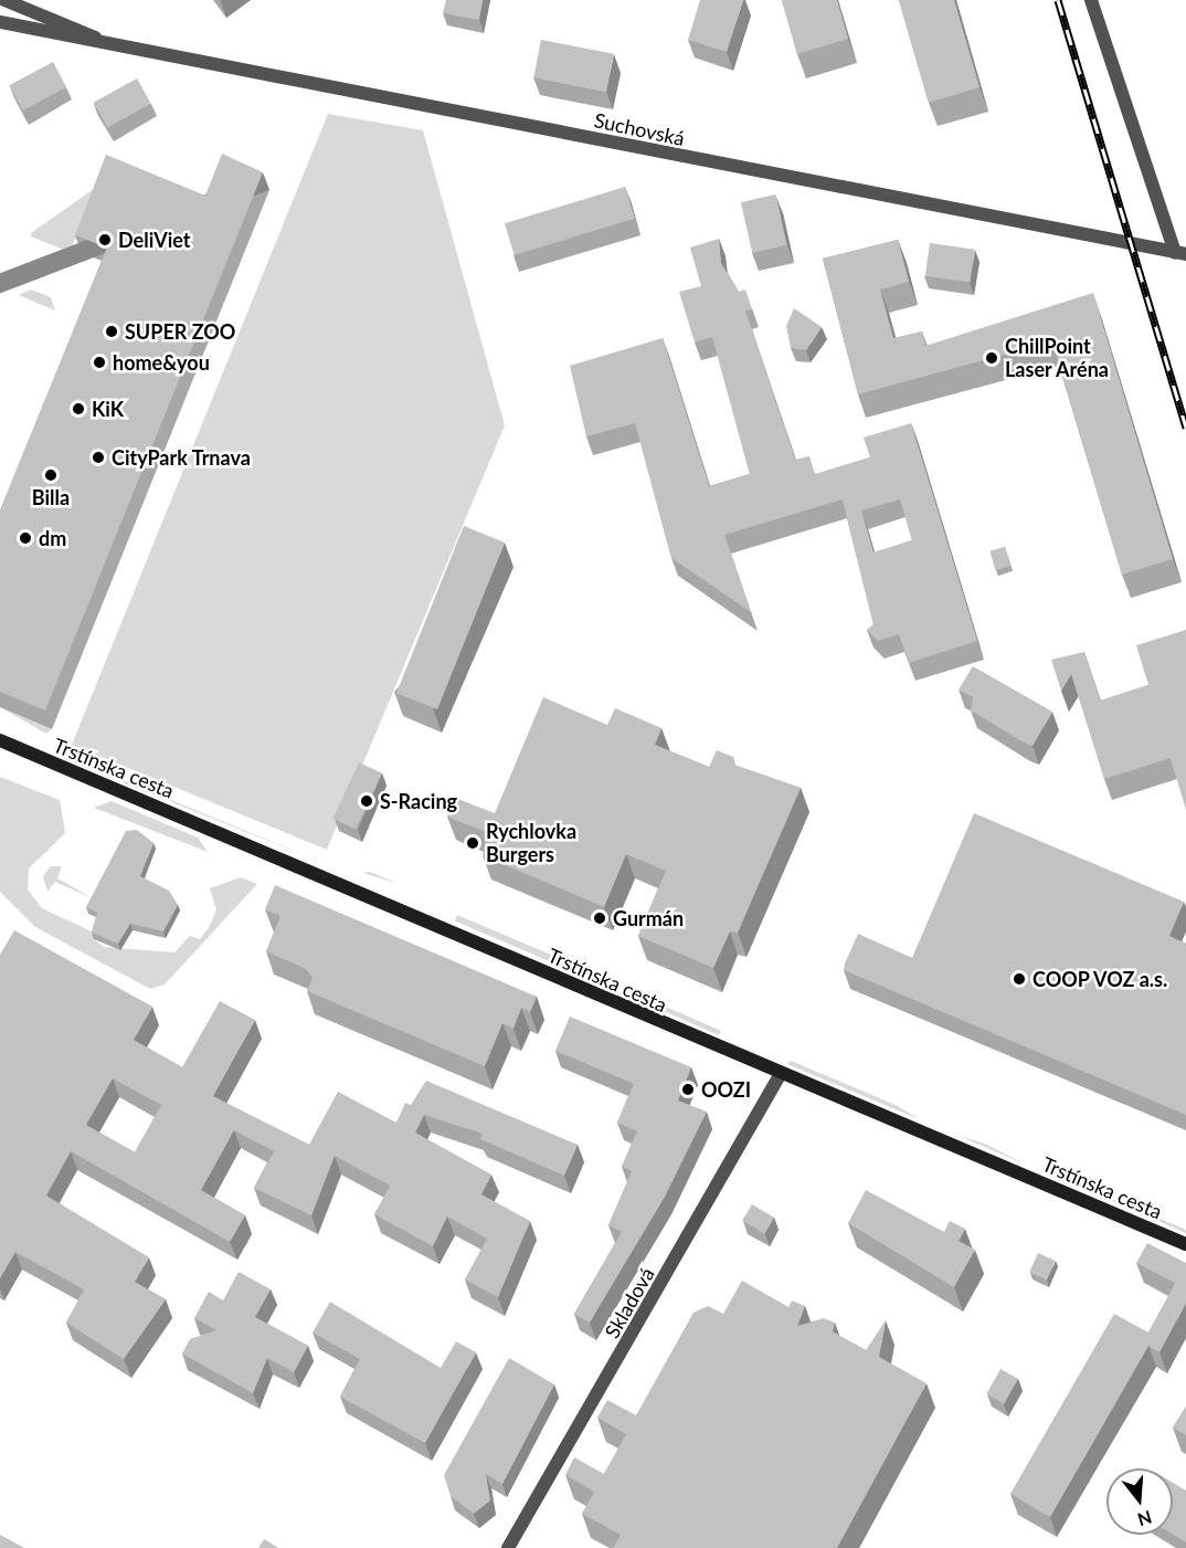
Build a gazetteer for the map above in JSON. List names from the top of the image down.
{
  "streets": {
    "main road": ["Trstínska cesta"],
    "street": ["Suchovská", "Skladová"]
  },
  "crossings": [
    ["Trstínska cesta", "Skladová"]
  ],
  "places": [
    "DeliViet",
    "SUPER ZOO",
    "ChillPoint Laser Aréna",
    "home&you",
    "KiK",
    "CityPark Trnava",
    "Billa",
    "dm",
    "S-Racing",
    "Rychlovka Burgers",
    "Gurmán",
    "COOP VOZ a.s.",
    "OOZI"
  ],
  "north": "bottom"
}
